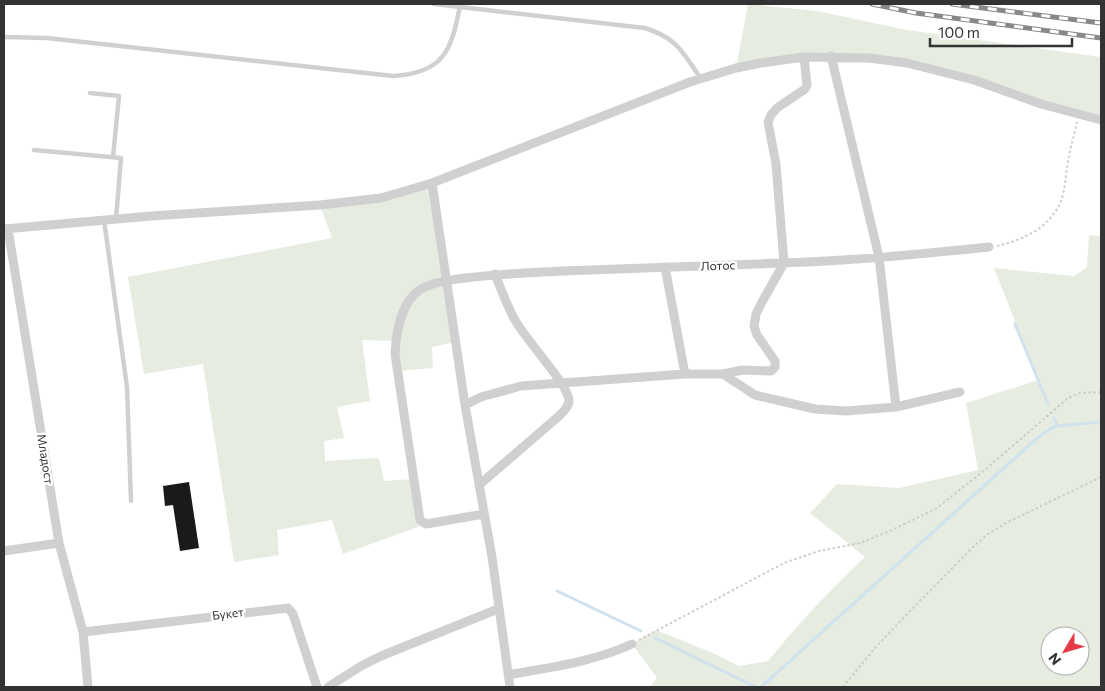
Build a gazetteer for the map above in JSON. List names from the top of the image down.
{
  "streets": {
    "street": ["Лотос", "Младост", "Букет"]
  },
  "crossings": [
    ["Младост", "Букет"]
  ],
  "scale_bar": "100 m",
  "north": "bottom left"
}
